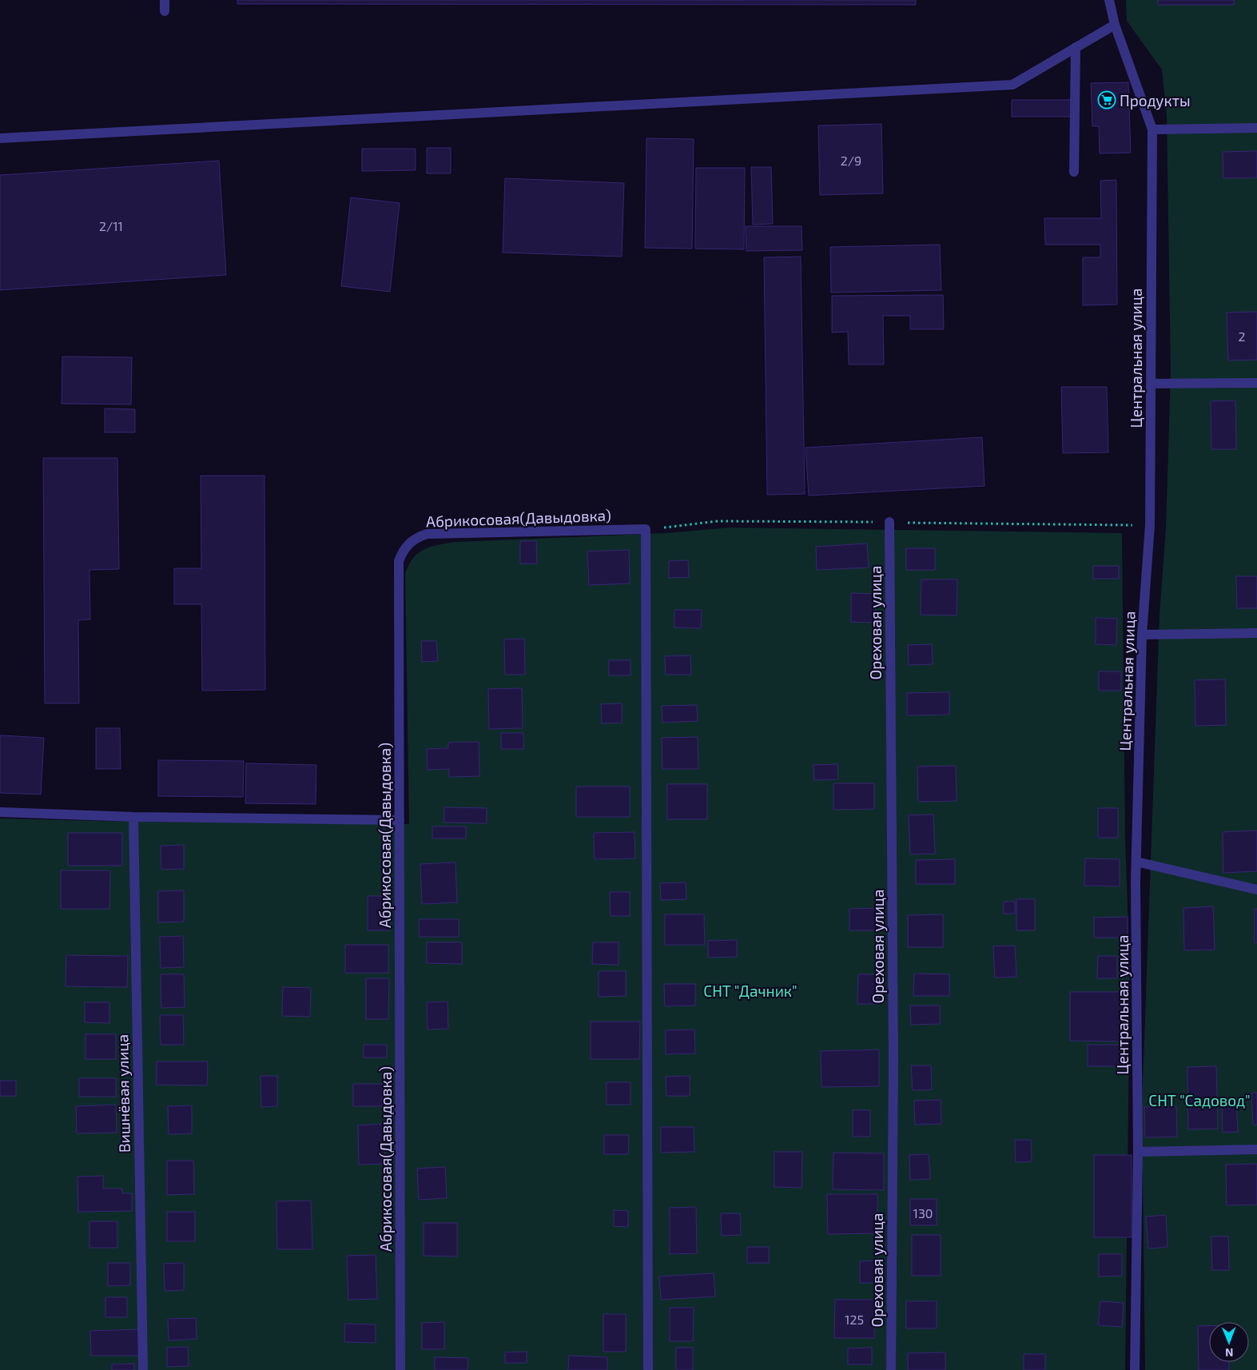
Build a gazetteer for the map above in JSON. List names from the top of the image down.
{
  "streets": {
    "street": [
      "Центральная улица",
      "Абрикосовая(Давыдовка)",
      "Ореховая улица",
      "Вишнёвая улица"
    ]
  },
  "parks": ["СНТ \"Дачник\"", "СНТ \"Садовод\""],
  "places": {
    "supermarket": ["Продукты"]
  },
  "house_numbers": [
    "2/9",
    "2/11",
    "2",
    "130",
    "125"
  ],
  "north": "bottom"
}
